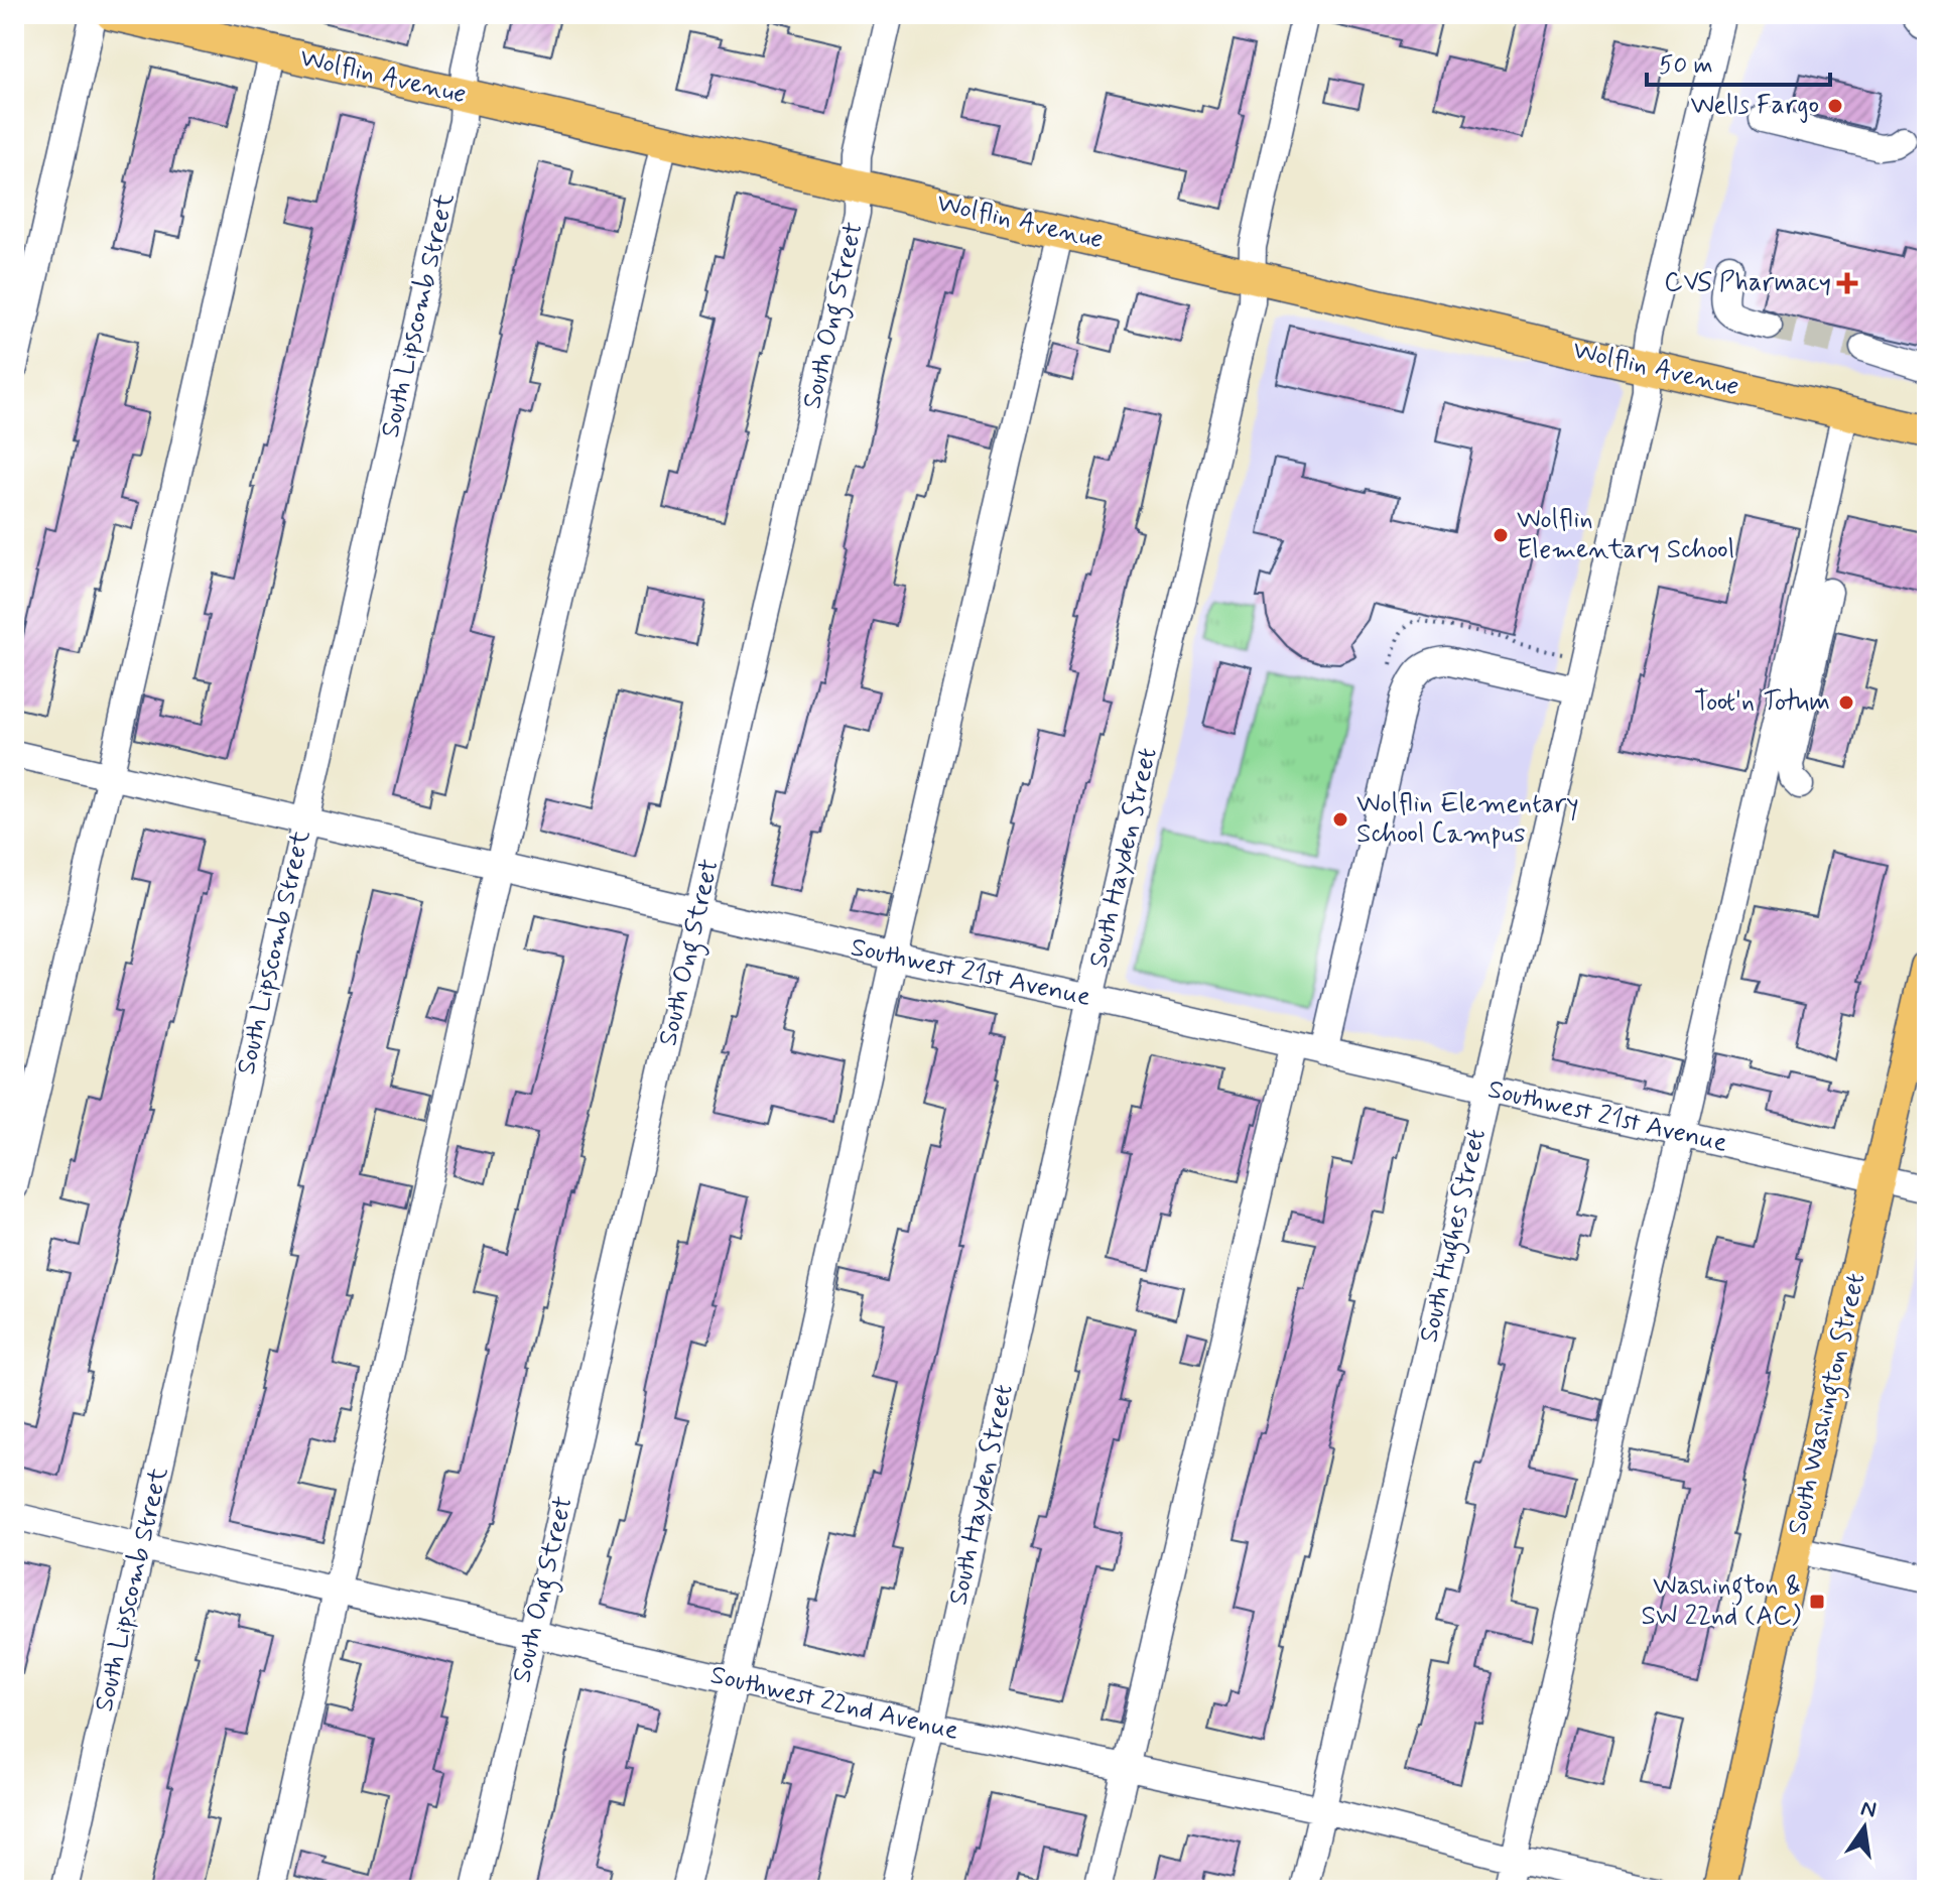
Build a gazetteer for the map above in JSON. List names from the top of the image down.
{
  "streets": {
    "main road": ["Wolflin Avenue", "South Washington Street"],
    "street": [
      "South Lipscomb Street",
      "South Ong Street",
      "South Hayden Street",
      "Southwest 21st Avenue",
      "South Hughes Street",
      "Southwest 22nd Avenue"
    ]
  },
  "crossings": [
    ["Wolflin Avenue", "South Lipscomb Street"],
    ["Wolflin Avenue", "South Ong Street"],
    ["Wolflin Avenue", "South Hayden Street"],
    ["Wolflin Avenue", "South Hughes Street"],
    ["South Lipscomb Street", "Southwest 21st Avenue"],
    ["South Lipscomb Street", "Southwest 22nd Avenue"],
    ["South Ong Street", "Southwest 21st Avenue"],
    ["South Ong Street", "Southwest 22nd Avenue"],
    ["South Hayden Street", "Southwest 21st Avenue"],
    ["South Hayden Street", "Southwest 22nd Avenue"],
    ["Southwest 21st Avenue", "South Hughes Street"],
    ["Southwest 21st Avenue", "South Washington Street"],
    ["South Hughes Street", "Southwest 22nd Avenue"]
  ],
  "places": {
    "other": [
      "Wells Fargo",
      "Wolflin Elementary School",
      "Toot'n Totum",
      "Wolflin Elementary School Campus"
    ],
    "health": ["CVS Pharmacy"],
    "transit": ["Washington & SW 22nd (AC)"]
  },
  "scale_bar": "50 m",
  "north": "top"
}
